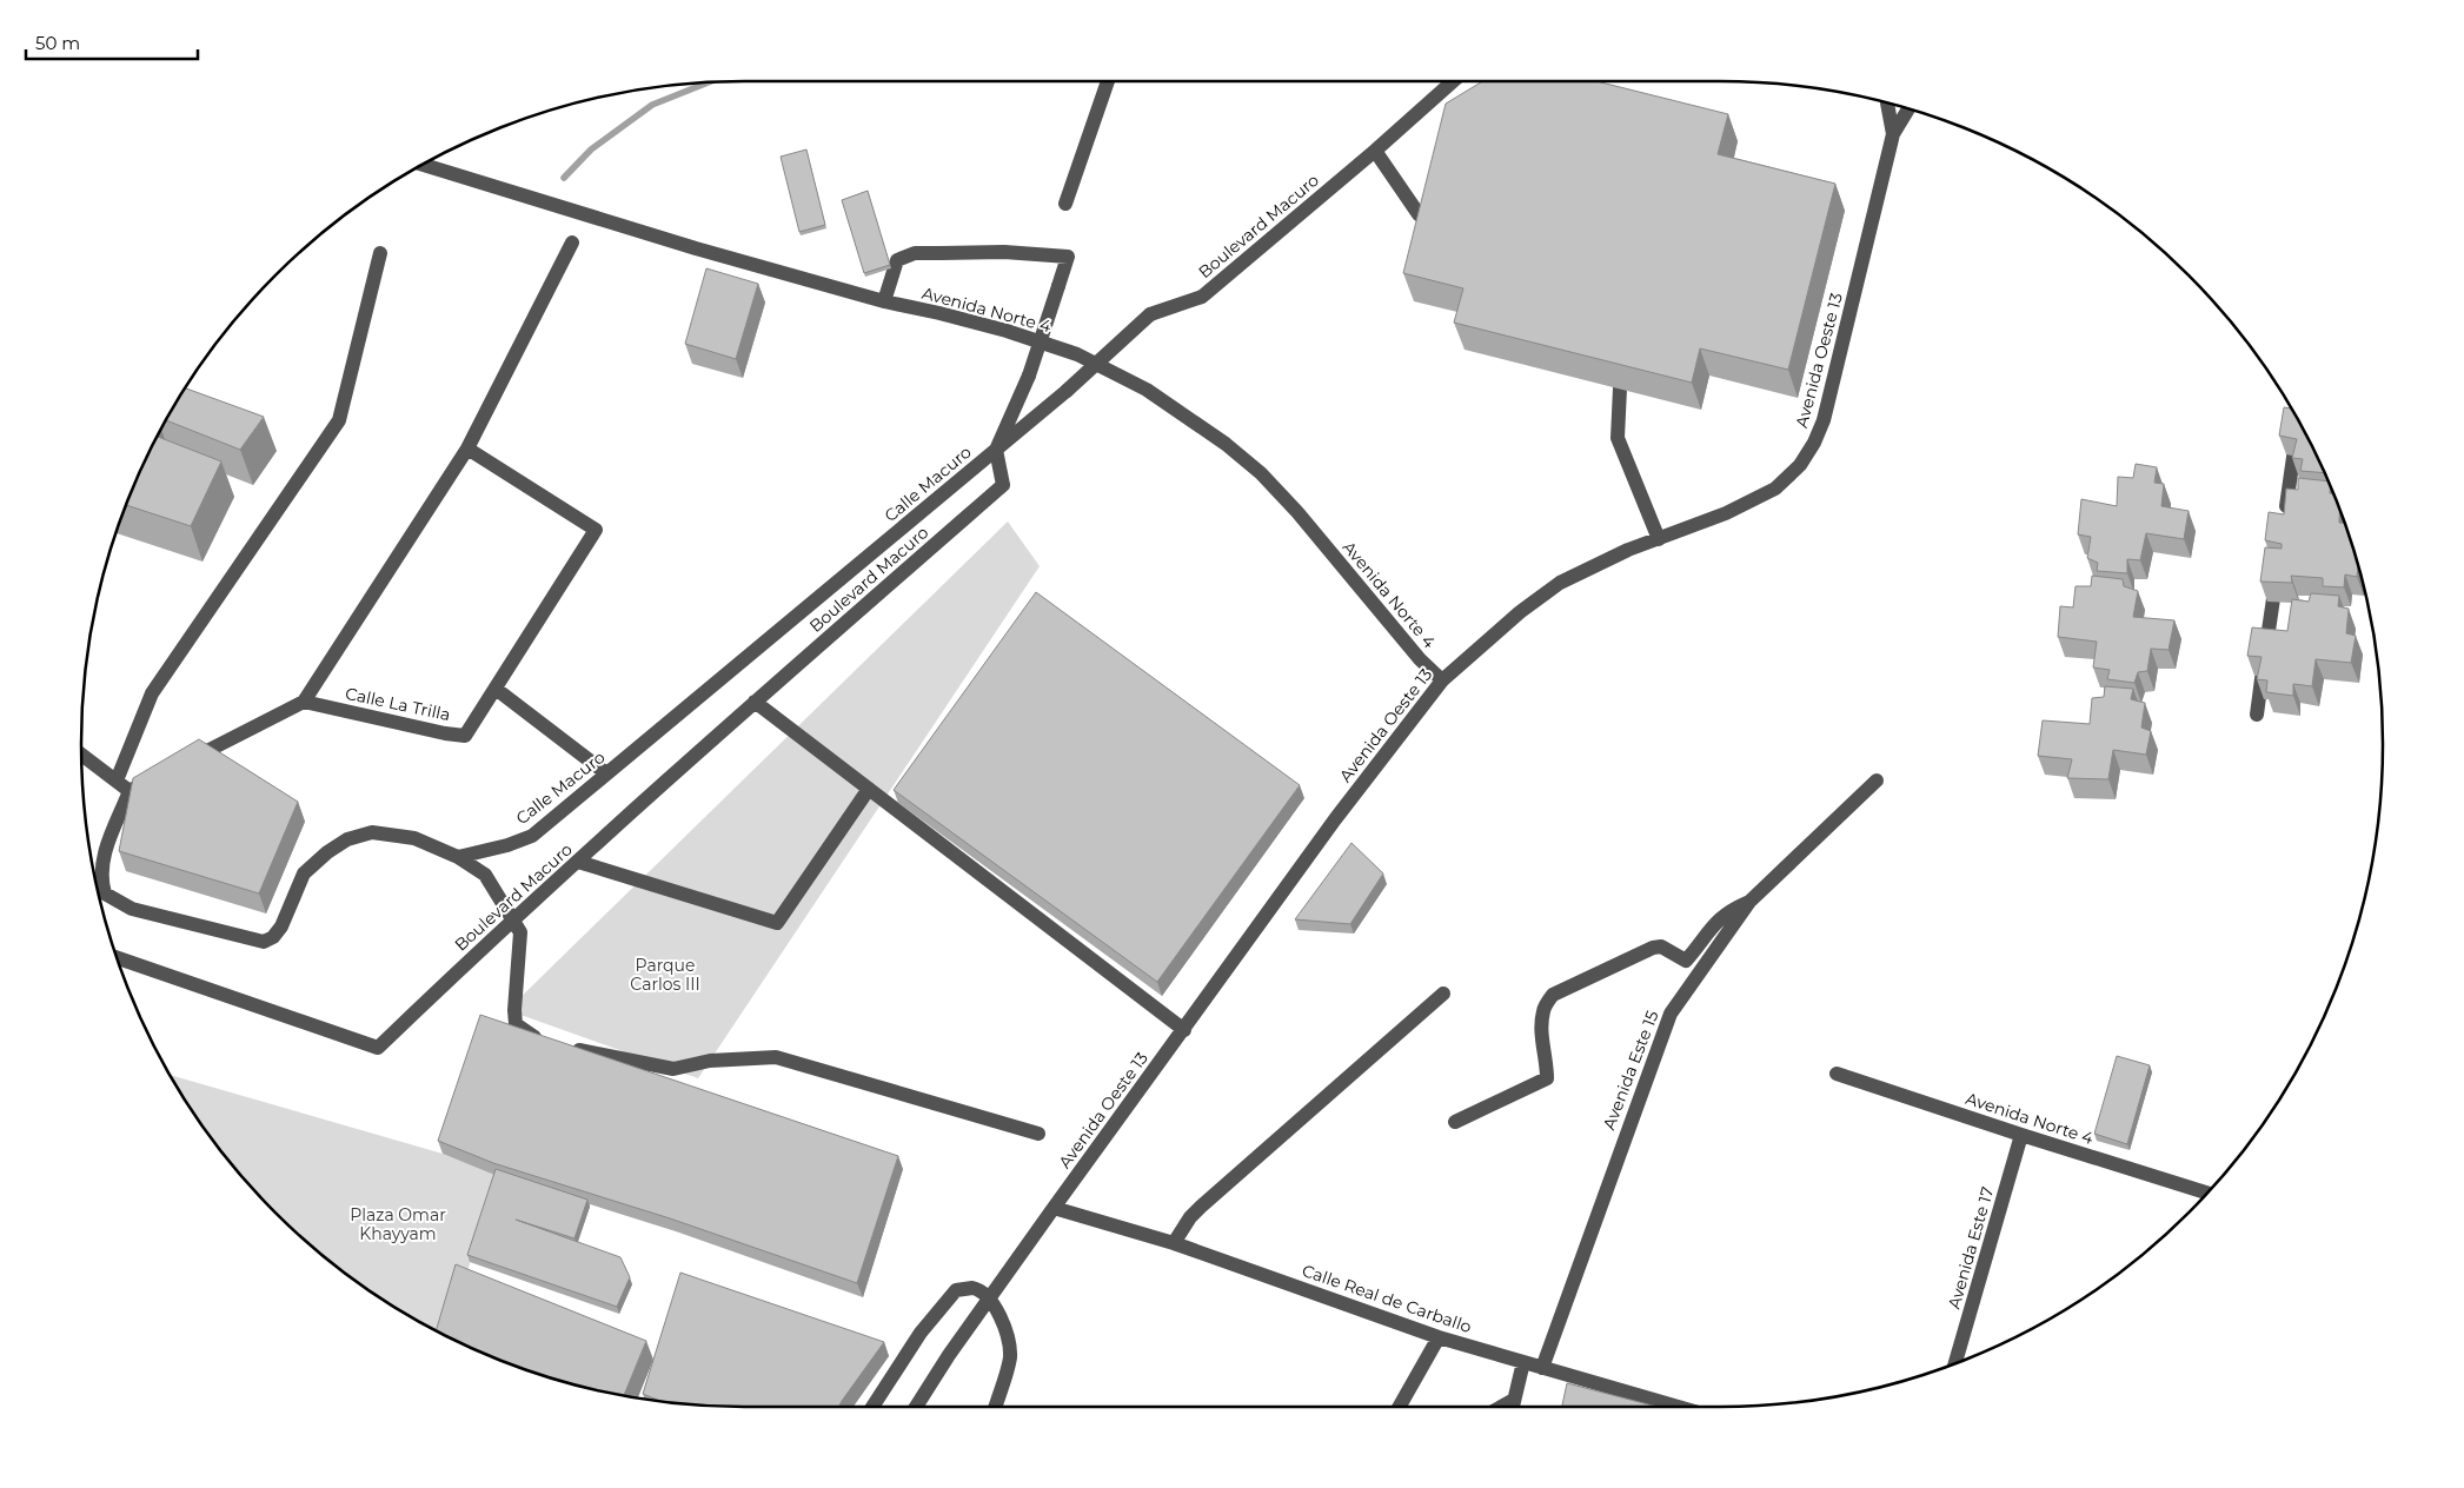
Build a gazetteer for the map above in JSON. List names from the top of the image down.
{
  "streets": {
    "street": [
      "Boulevard Macuro",
      "Avenida Norte 4",
      "Avenida Oeste 13",
      "Calle Macuro",
      "Calle La Trilla",
      "Avenida Este 15",
      "Avenida Este 17",
      "Calle Real de Carballo"
    ]
  },
  "crossings": [
    ["Boulevard Macuro", "Calle Macuro"],
    ["Avenida Norte 4", "Avenida Oeste 13"],
    ["Avenida Norte 4", "Avenida Este 17"],
    ["Avenida Oeste 13", "Calle Real de Carballo"],
    ["Avenida Este 15", "Calle Real de Carballo"]
  ],
  "parks": ["Parque Carlos III", "Plaza Omar Khayyam"],
  "scale_bar": "50 m"
}
